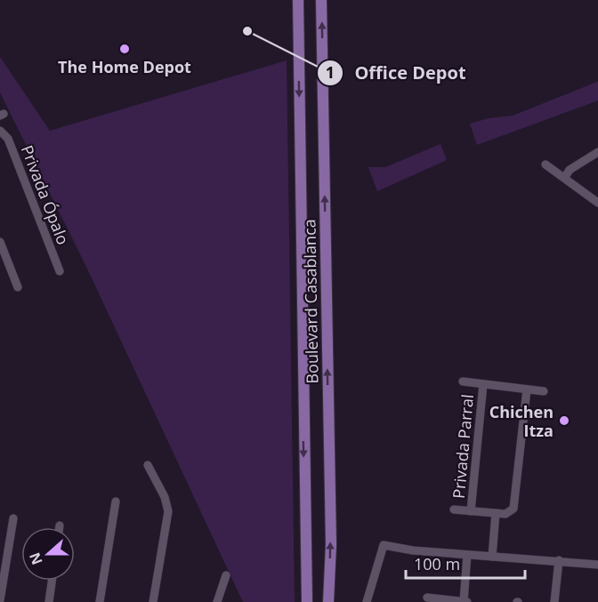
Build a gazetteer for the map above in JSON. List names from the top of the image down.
{
  "streets": {
    "main road": ["Boulevard Casablanca"],
    "street": ["Privada Ópalo", "Privada Parral"]
  },
  "places": ["Office Depot", "The Home Depot", "Chichen Itza"],
  "scale_bar": "100 m",
  "north": "left"
}
